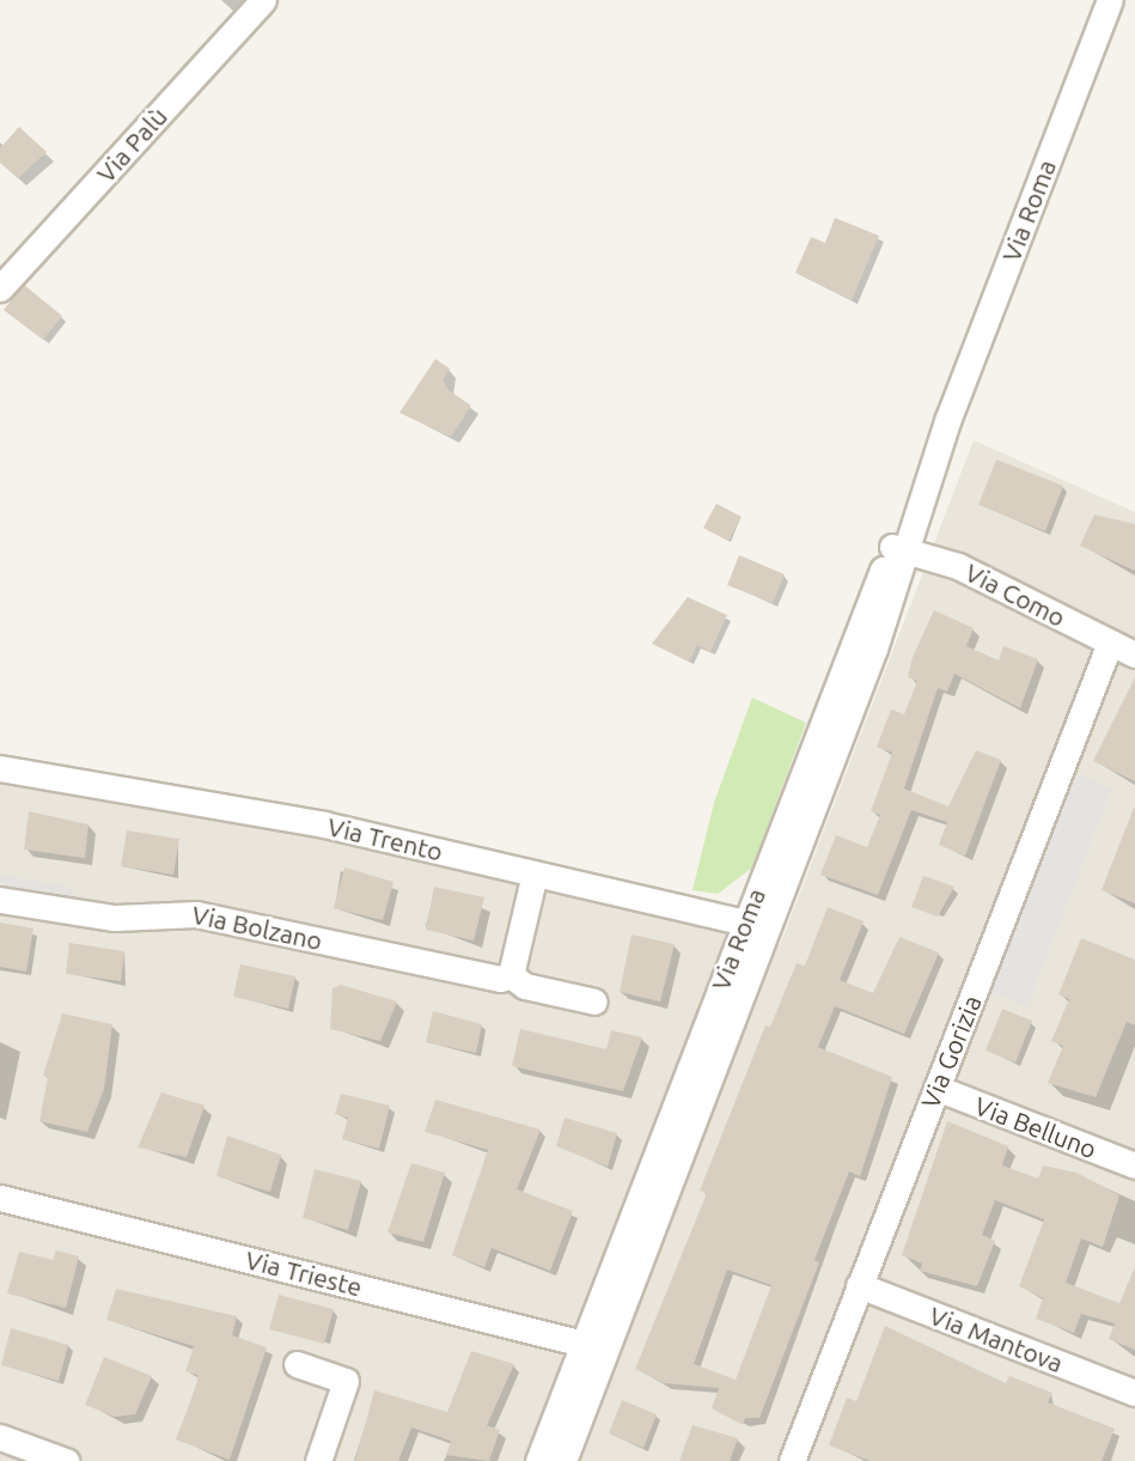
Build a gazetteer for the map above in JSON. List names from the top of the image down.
{
  "streets": {
    "street": [
      "Via Palù",
      "Via Roma",
      "Via Como",
      "Via Trento",
      "Via Bolzano",
      "Via Gorizia",
      "Via Belluno",
      "Via Trieste",
      "Via Mantova"
    ]
  },
  "crossings": [
    ["Via Roma", "Via Como"],
    ["Via Roma", "Via Trento"],
    ["Via Roma", "Via Trieste"],
    ["Via Como", "Via Gorizia"],
    ["Via Gorizia", "Via Belluno"],
    ["Via Gorizia", "Via Mantova"]
  ]
}
